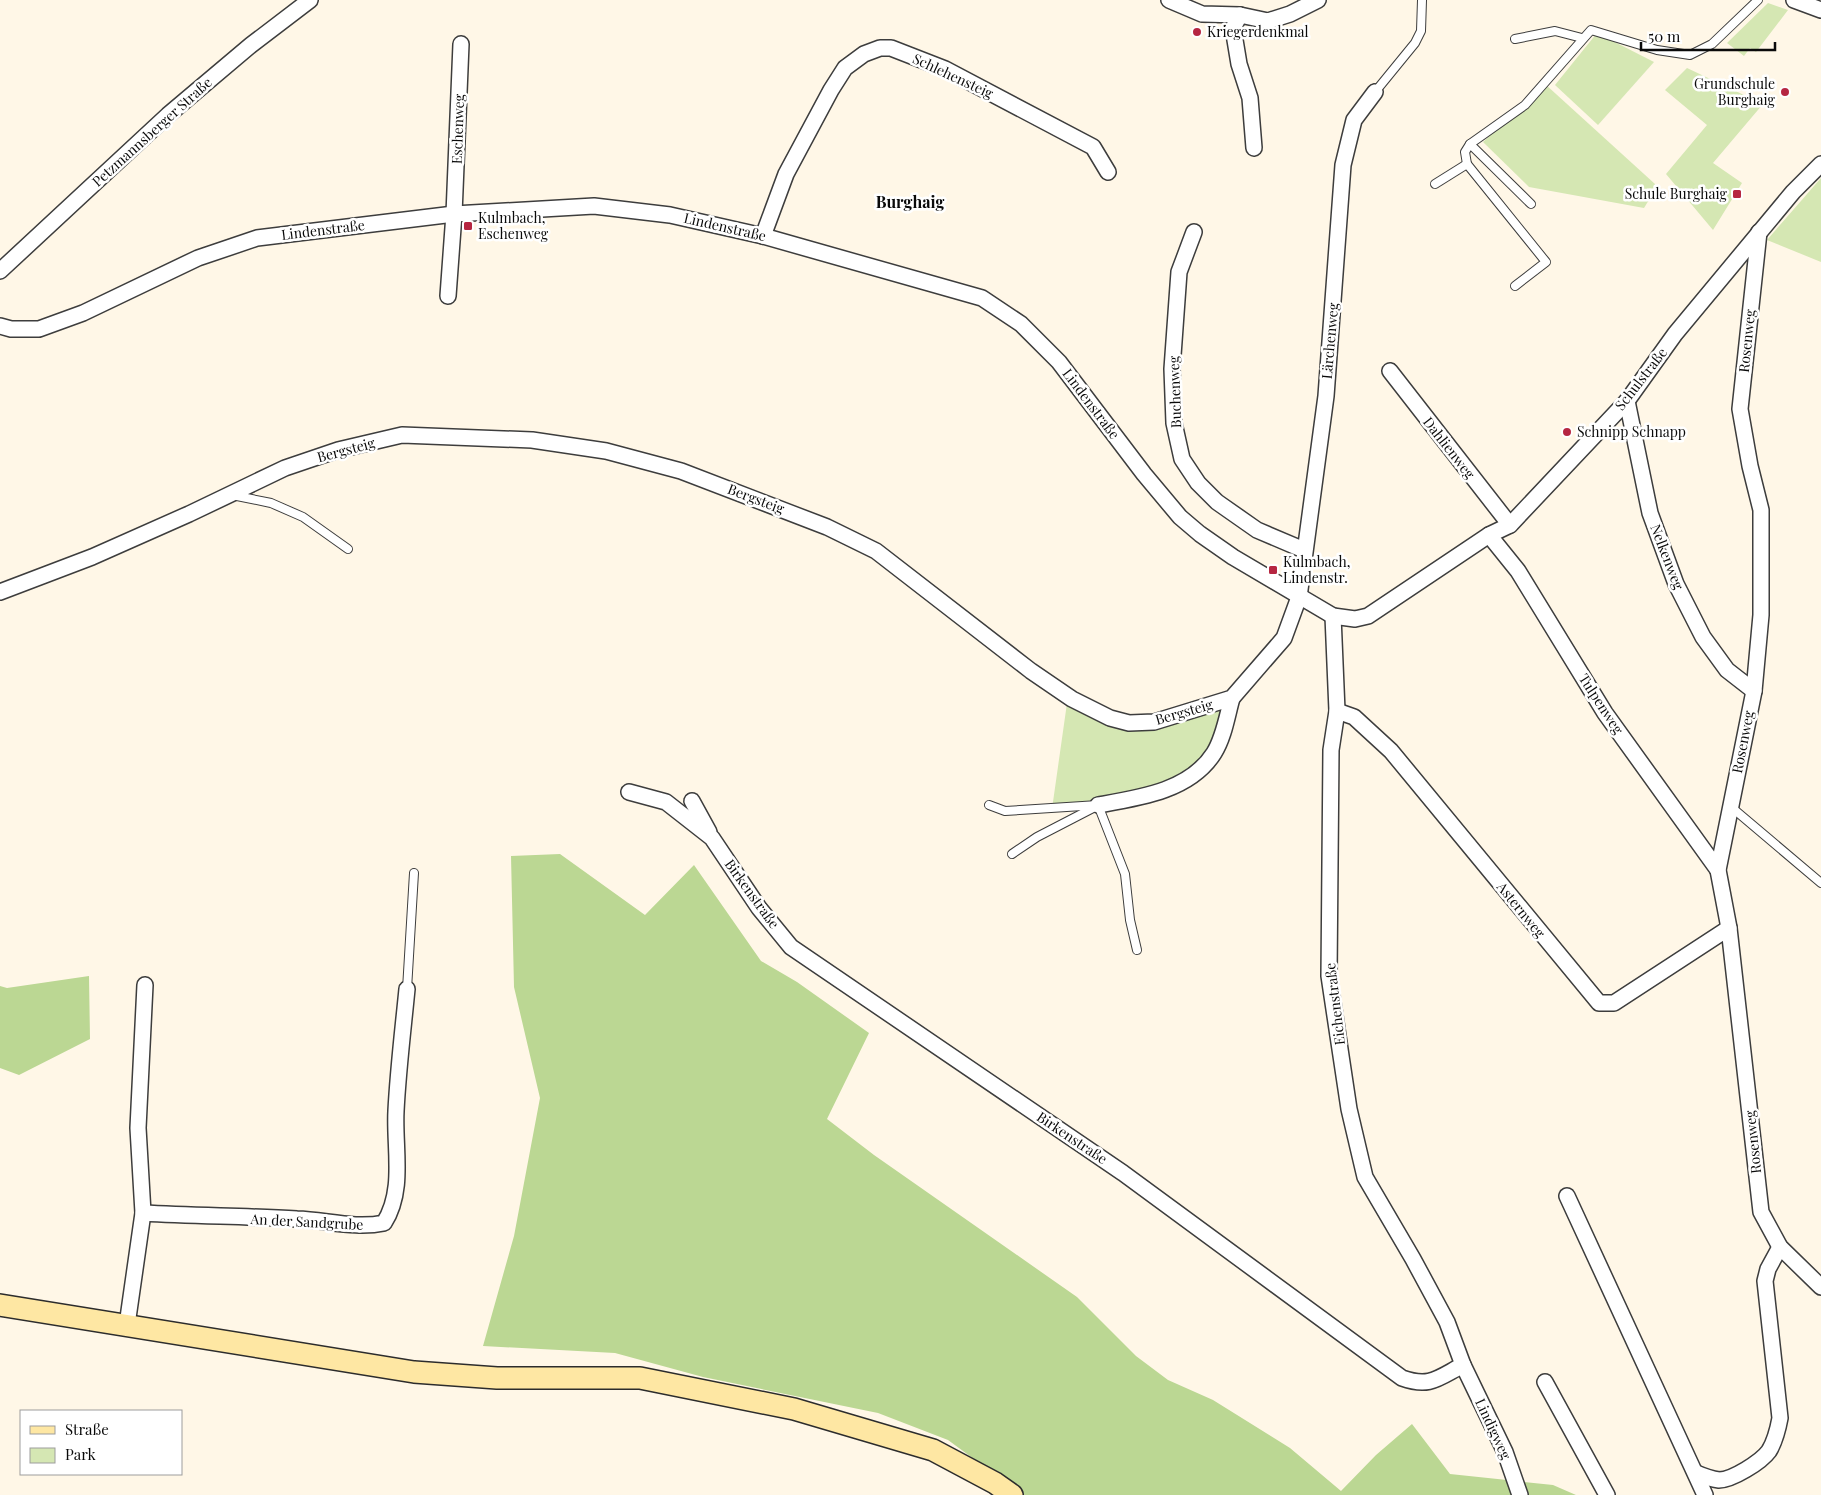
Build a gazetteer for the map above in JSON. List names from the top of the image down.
{
  "streets": {
    "street": [
      "Schlehensteig",
      "Eschenweg",
      "Petzmannsberger Straße",
      "Lindenstraße",
      "Lärchenweg",
      "Rosenweg",
      "Schulstraße",
      "Buchenweg",
      "Dahlienweg",
      "Bergsteig",
      "Nelkenweg",
      "Tulpenweg",
      "Birkenstraße",
      "Asternweg",
      "Eichenstraße",
      "An der Sandgrube",
      "Lindigweg"
    ]
  },
  "crossings": [
    ["Schlehensteig", "Lindenstraße"],
    ["Eschenweg", "Lindenstraße"],
    ["Lindenstraße", "Lärchenweg"],
    ["Lindenstraße", "Schulstraße"],
    ["Lindenstraße", "Bergsteig"],
    ["Lindenstraße", "Eichenstraße"],
    ["Lärchenweg", "Buchenweg"],
    ["Lärchenweg", "Bergsteig"],
    ["Rosenweg", "Schulstraße"],
    ["Rosenweg", "Nelkenweg"],
    ["Rosenweg", "Tulpenweg"],
    ["Rosenweg", "Asternweg"],
    ["Schulstraße", "Dahlienweg"],
    ["Schulstraße", "Nelkenweg"],
    ["Schulstraße", "Tulpenweg"],
    ["Schulstraße", "Eichenstraße"],
    ["Birkenstraße", "Eichenstraße"],
    ["Birkenstraße", "Lindigweg"],
    ["Asternweg", "Eichenstraße"],
    ["Eichenstraße", "Lindigweg"]
  ],
  "districts": ["Burghaig"],
  "places": {
    "other": ["Kriegerdenkmal", "Grundschule Burghaig", "Schnipp Schnapp"],
    "transit": ["Schule Burghaig", "Kulmbach, Eschenweg", "Kulmbach, Lindenstr."]
  },
  "legend": ["Straße", "Park"],
  "scale_bar": "50 m"
}
